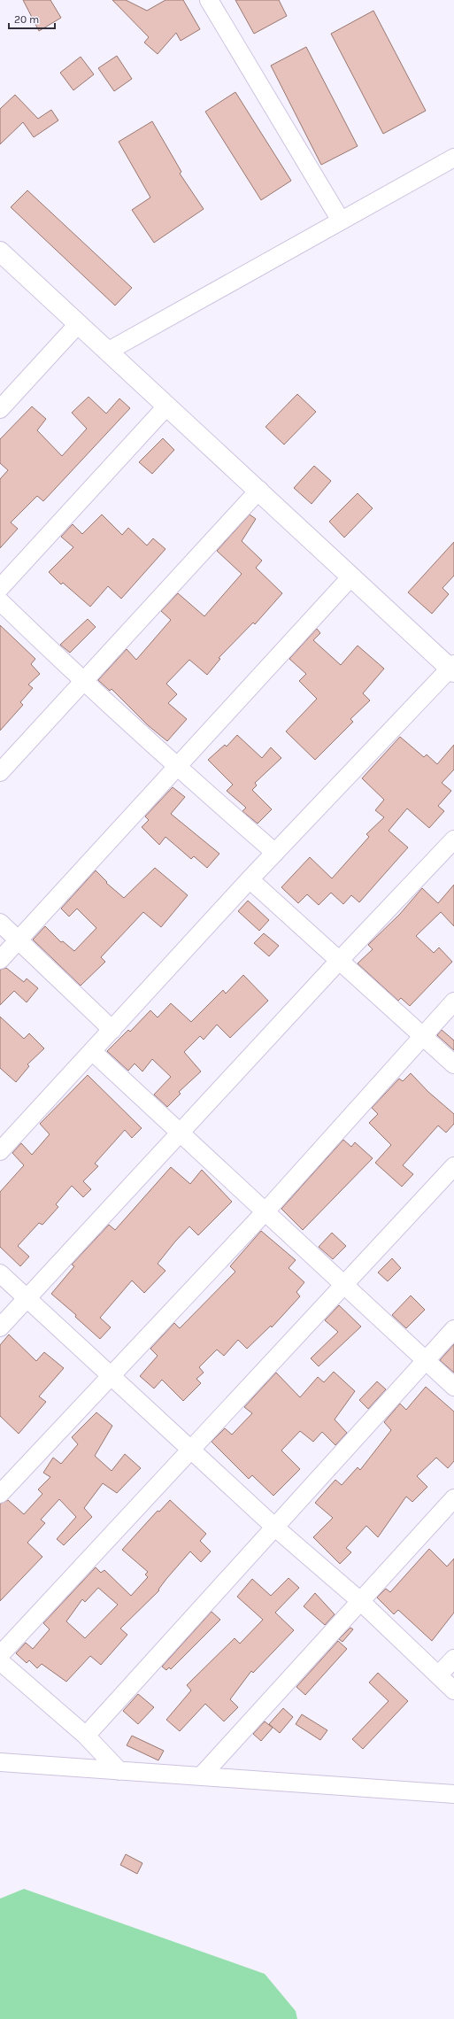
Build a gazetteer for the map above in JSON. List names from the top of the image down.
{
  "scale_bar": "20 m"
}
